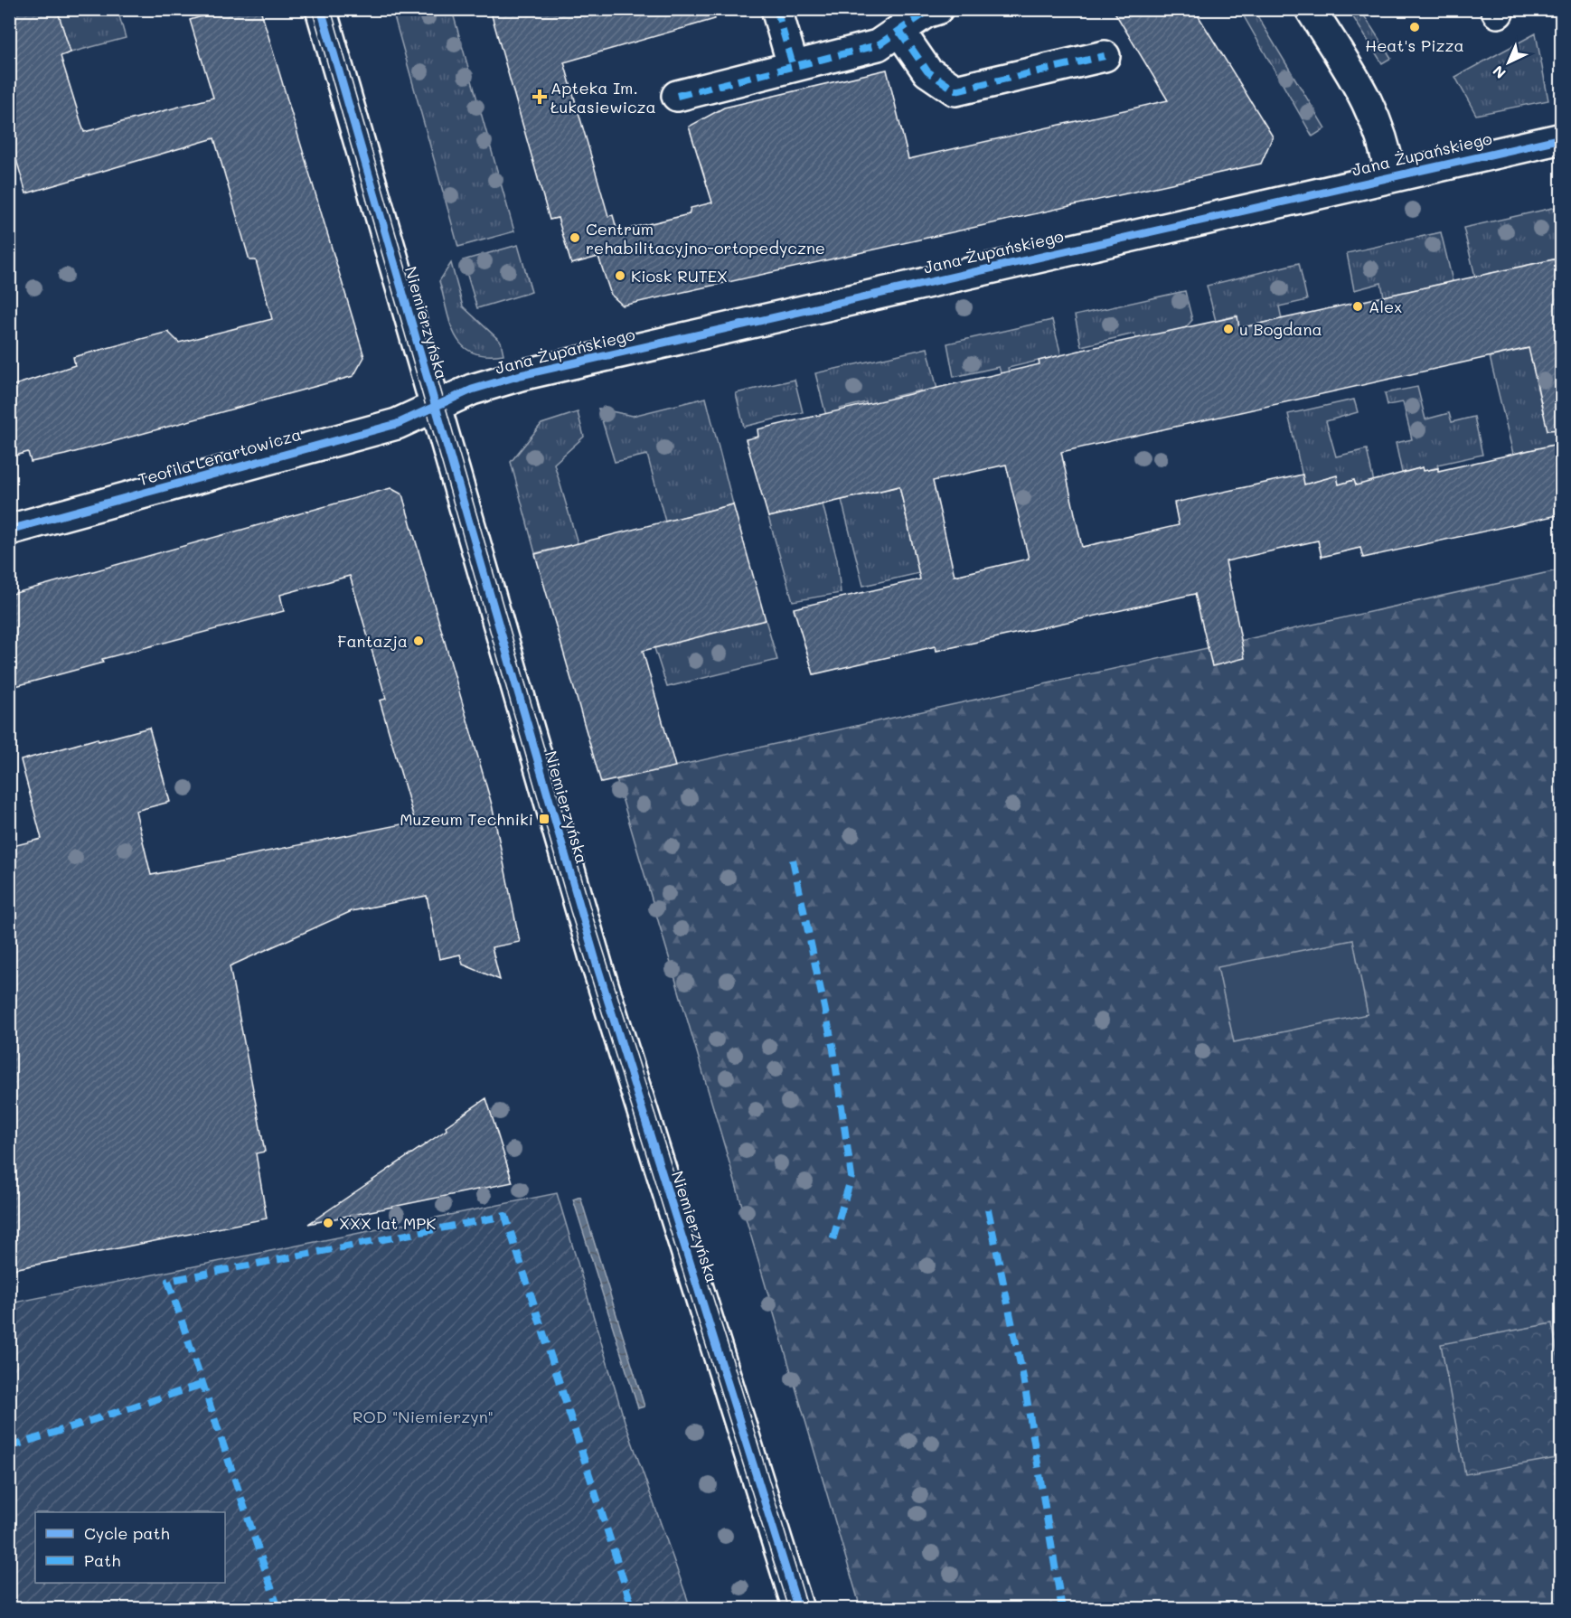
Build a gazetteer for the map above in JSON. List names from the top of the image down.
{
  "streets": {
    "street": ["Jana Żupańskiego", "Niemierzyńska", "Teofila Lenartowicza"]
  },
  "crossings": [
    ["Jana Żupańskiego", "Niemierzyńska"],
    ["Jana Żupańskiego", "Teofila Lenartowicza"],
    ["Niemierzyńska", "Teofila Lenartowicza"]
  ],
  "parks": ["ROD \"Niemierzyn\""],
  "places": {
    "other": [
      "Heat's Pizza",
      "Centrum rehabilitacyjno-ortopedyczne",
      "Kiosk RUTEX",
      "Alex",
      "u Bogdana",
      "Fantazja",
      "XXX lat MPK"
    ],
    "health": ["Apteka Im. Łukasiewicza"],
    "transit": ["Muzeum Techniki"]
  },
  "legend": ["Cycle path", "Path"],
  "north": "bottom left"
}
